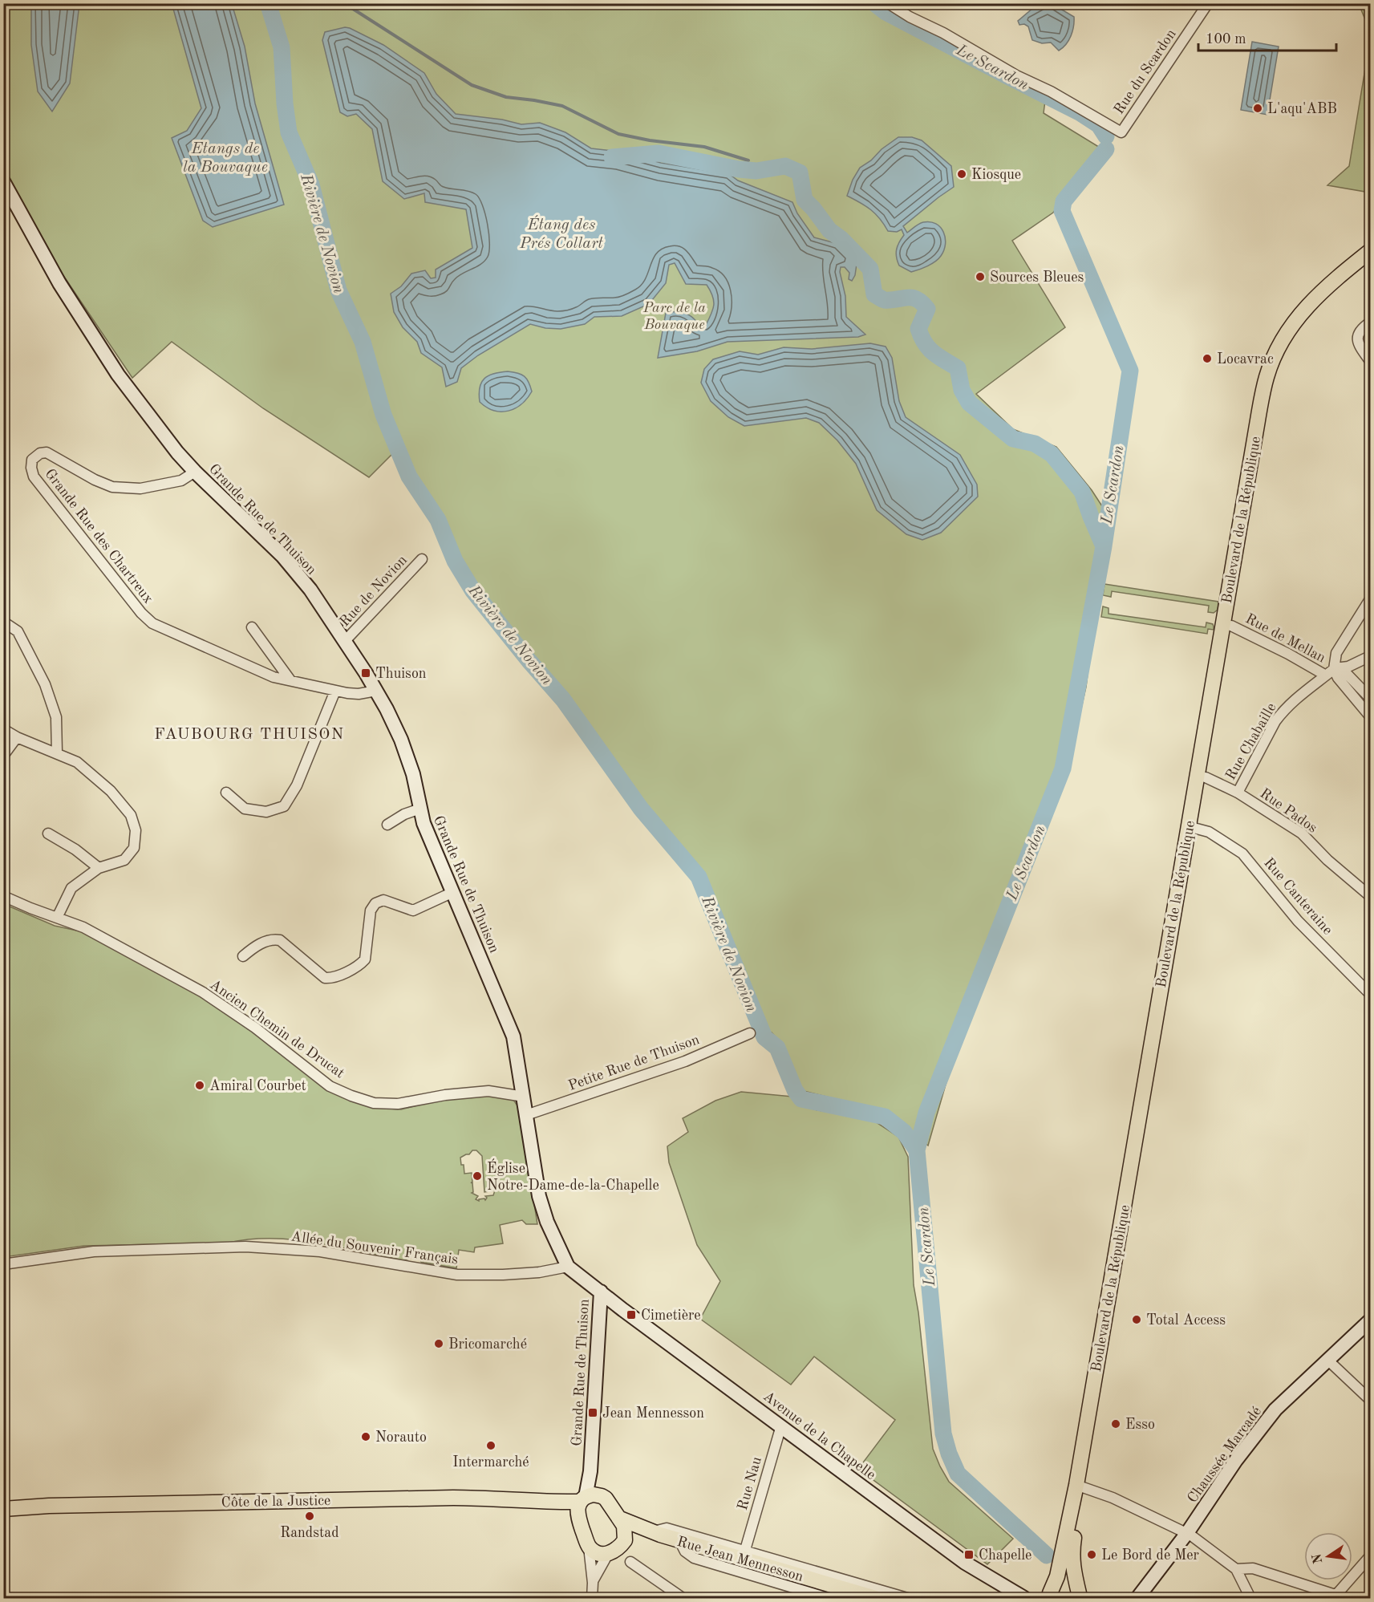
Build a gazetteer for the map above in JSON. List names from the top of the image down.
{
  "streets": {
    "main road": ["Boulevard de la République", "Côte de la Justice", "Rue Jean Mennesson"],
    "street": [
      "Rue du Scardon",
      "Grande Rue de Thuison",
      "Grande Rue des Chartreux",
      "Rue de Novion",
      "Rue de Mellan",
      "Rue Chabaille",
      "Rue Pados",
      "Rue Canteraine",
      "Ancien Chemin de Drucat",
      "Petite Rue de Thuison",
      "Allée du Souvenir Français",
      "Avenue de la Chapelle",
      "Chaussée Marcadé",
      "Rue Nau"
    ]
  },
  "crossings": [
    ["Grande Rue de Thuison", "Grande Rue des Chartreux"],
    ["Grande Rue de Thuison", "Rue de Novion"],
    ["Grande Rue de Thuison", "Ancien Chemin de Drucat"],
    ["Grande Rue de Thuison", "Petite Rue de Thuison"],
    ["Grande Rue de Thuison", "Allée du Souvenir Français"],
    ["Grande Rue de Thuison", "Avenue de la Chapelle"],
    ["Grande Rue de Thuison", "Côte de la Justice"],
    ["Grande Rue de Thuison", "Rue Jean Mennesson"],
    ["Boulevard de la République", "Rue de Mellan"],
    ["Boulevard de la République", "Rue Pados"],
    ["Boulevard de la République", "Rue Canteraine"],
    ["Rue de Mellan", "Rue Chabaille"],
    ["Rue Chabaille", "Rue Pados"],
    ["Avenue de la Chapelle", "Rue Nau"],
    ["Côte de la Justice", "Rue Jean Mennesson"]
  ],
  "districts": ["FAUBOURG THUISON"],
  "water": [
    "Le Scardon",
    "Etangs de la Bouvaque",
    "Étang des Prés Collart",
    "Rivière de Novion"
  ],
  "parks": ["Parc de la Bouvaque"],
  "places": {
    "other": [
      "L'aqu'ABB",
      "Kiosque",
      "Sources Bleues",
      "Locavrac",
      "Amiral Courbet",
      "Église Notre-Dame-de-la-Chapelle",
      "Total Access",
      "Bricomarché",
      "Esso",
      "Norauto",
      "Intermarché",
      "Randstad",
      "Le Bord de Mer"
    ],
    "transit": [
      "Thuison",
      "Cimetière",
      "Jean Mennesson",
      "Chapelle"
    ]
  },
  "scale_bar": "100 m",
  "north": "left"
}
